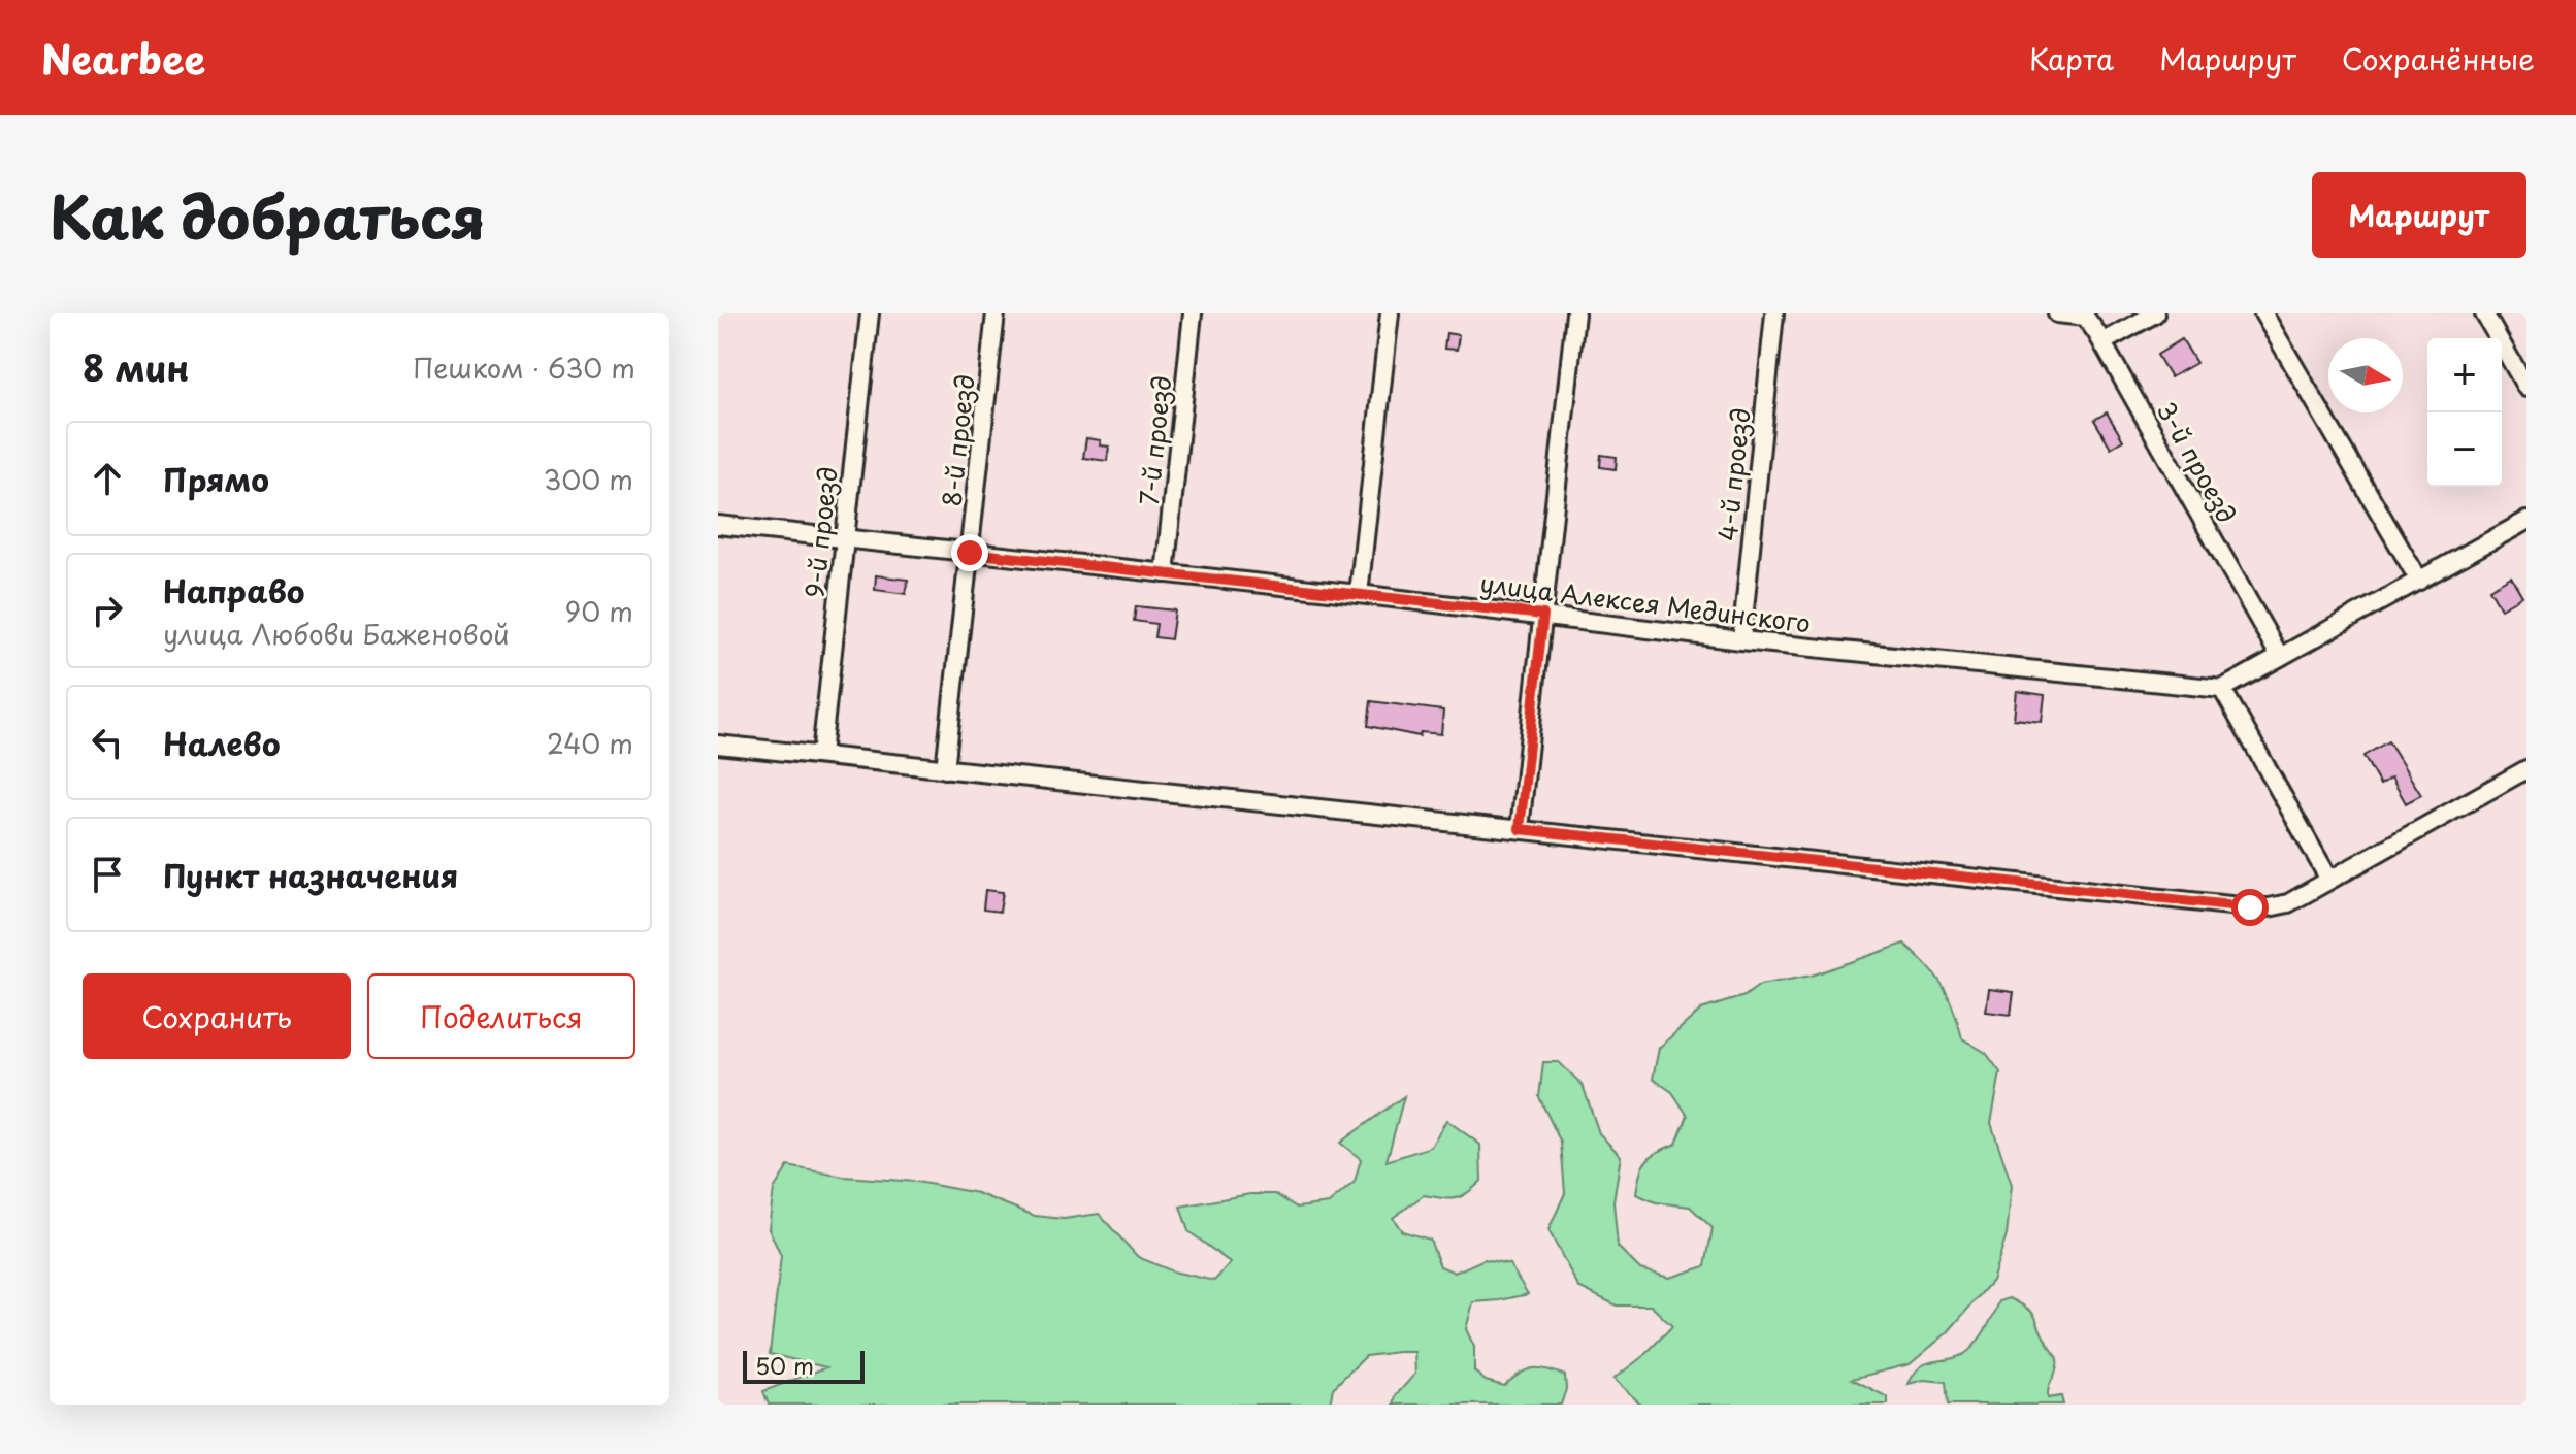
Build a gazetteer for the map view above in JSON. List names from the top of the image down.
{
  "streets": {
    "street": [
      "8-й проезд",
      "7-й проезд",
      "3-й проезд",
      "4-й проезд",
      "9-й проезд",
      "улица Алексея Мединского"
    ]
  },
  "crossings": [
    ["8-й проезд", "улица Алексея Мединского"],
    ["7-й проезд", "улица Алексея Мединского"],
    ["4-й проезд", "улица Алексея Мединского"],
    ["9-й проезд", "улица Алексея Мединского"]
  ],
  "scale_bar": "50 m",
  "north": "right",
  "page": {
    "header": "Nearbee",
    "nav": ["Карта", "Маршрут", "Сохранённые"],
    "title": "Как добраться",
    "buttons": [
      "Маршрут",
      ["Сохранить", "Поделиться"]
    ],
    "heading": ["8 мин", "Пешком · 630 m"],
    "map_buttons": ["+", "−"],
    "list": [
      ["Прямо", "300 m"],
      ["Направо", "улица Любови Баженовой", "90 m"],
      ["Налево", "240 m"],
      "Пункт назначения"
    ],
    "scale": "50 m"
  }
}
